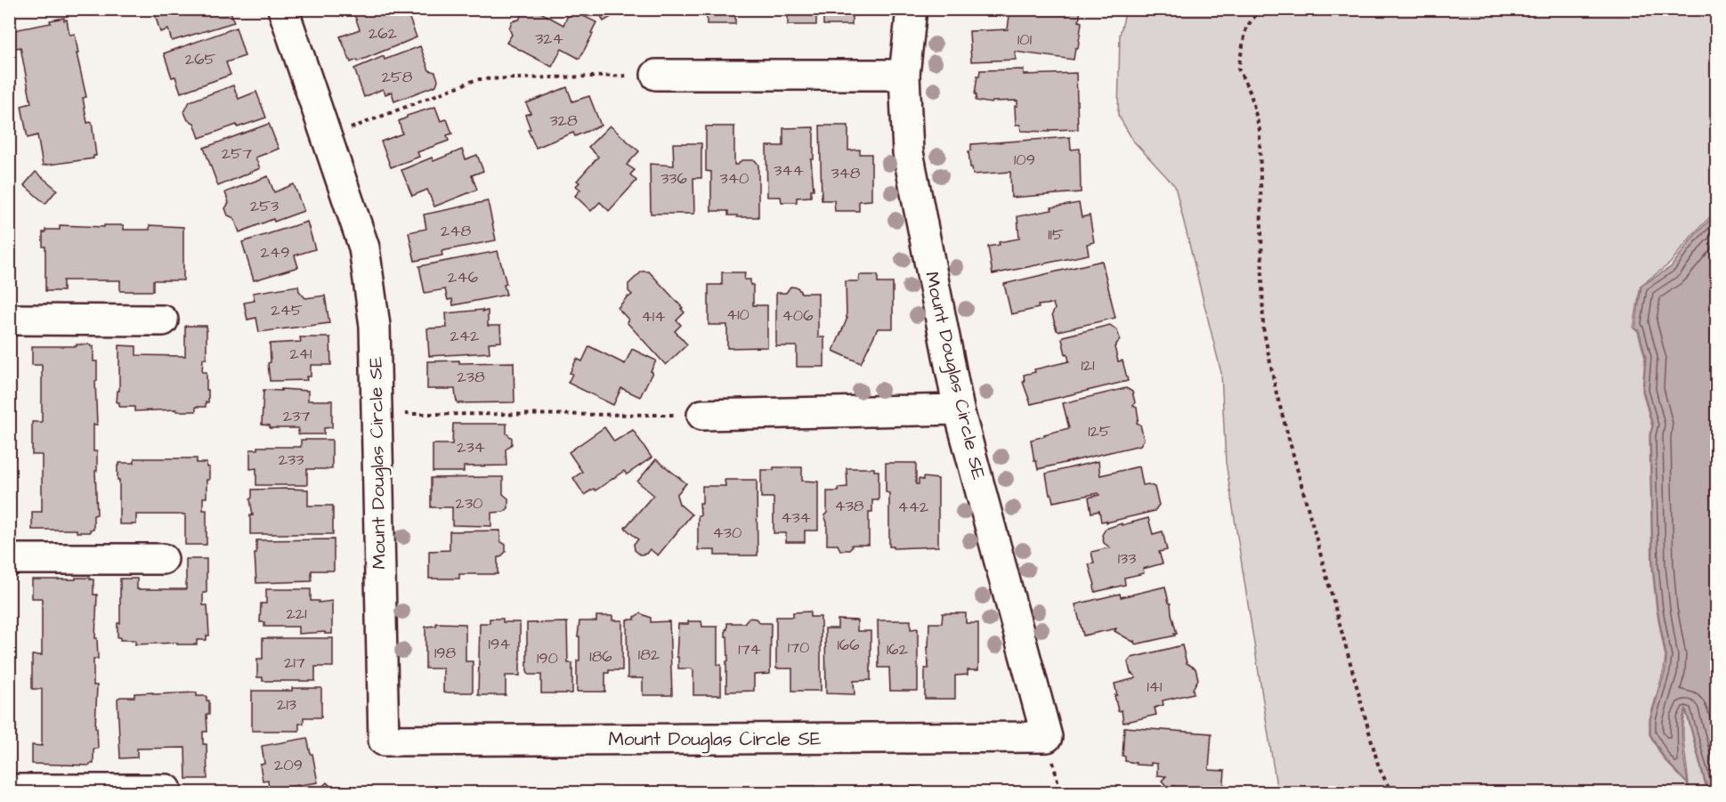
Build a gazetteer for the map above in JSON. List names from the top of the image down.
{
  "streets": {
    "street": ["Mount Douglas Circle SE"]
  },
  "house_numbers": [
    "262",
    "324",
    "101",
    "265",
    "258",
    "328",
    "257",
    "109",
    "344",
    "348",
    "336",
    "340",
    "253",
    "248",
    "115",
    "249",
    "246",
    "245",
    "410",
    "406",
    "414",
    "242",
    "241",
    "121",
    "238",
    "237",
    "125",
    "234",
    "233",
    "230",
    "438",
    "442",
    "434",
    "430",
    "133",
    "221",
    "194",
    "166",
    "170",
    "174",
    "162",
    "198",
    "182",
    "186",
    "190",
    "217",
    "141",
    "213",
    "209"
  ]
}
